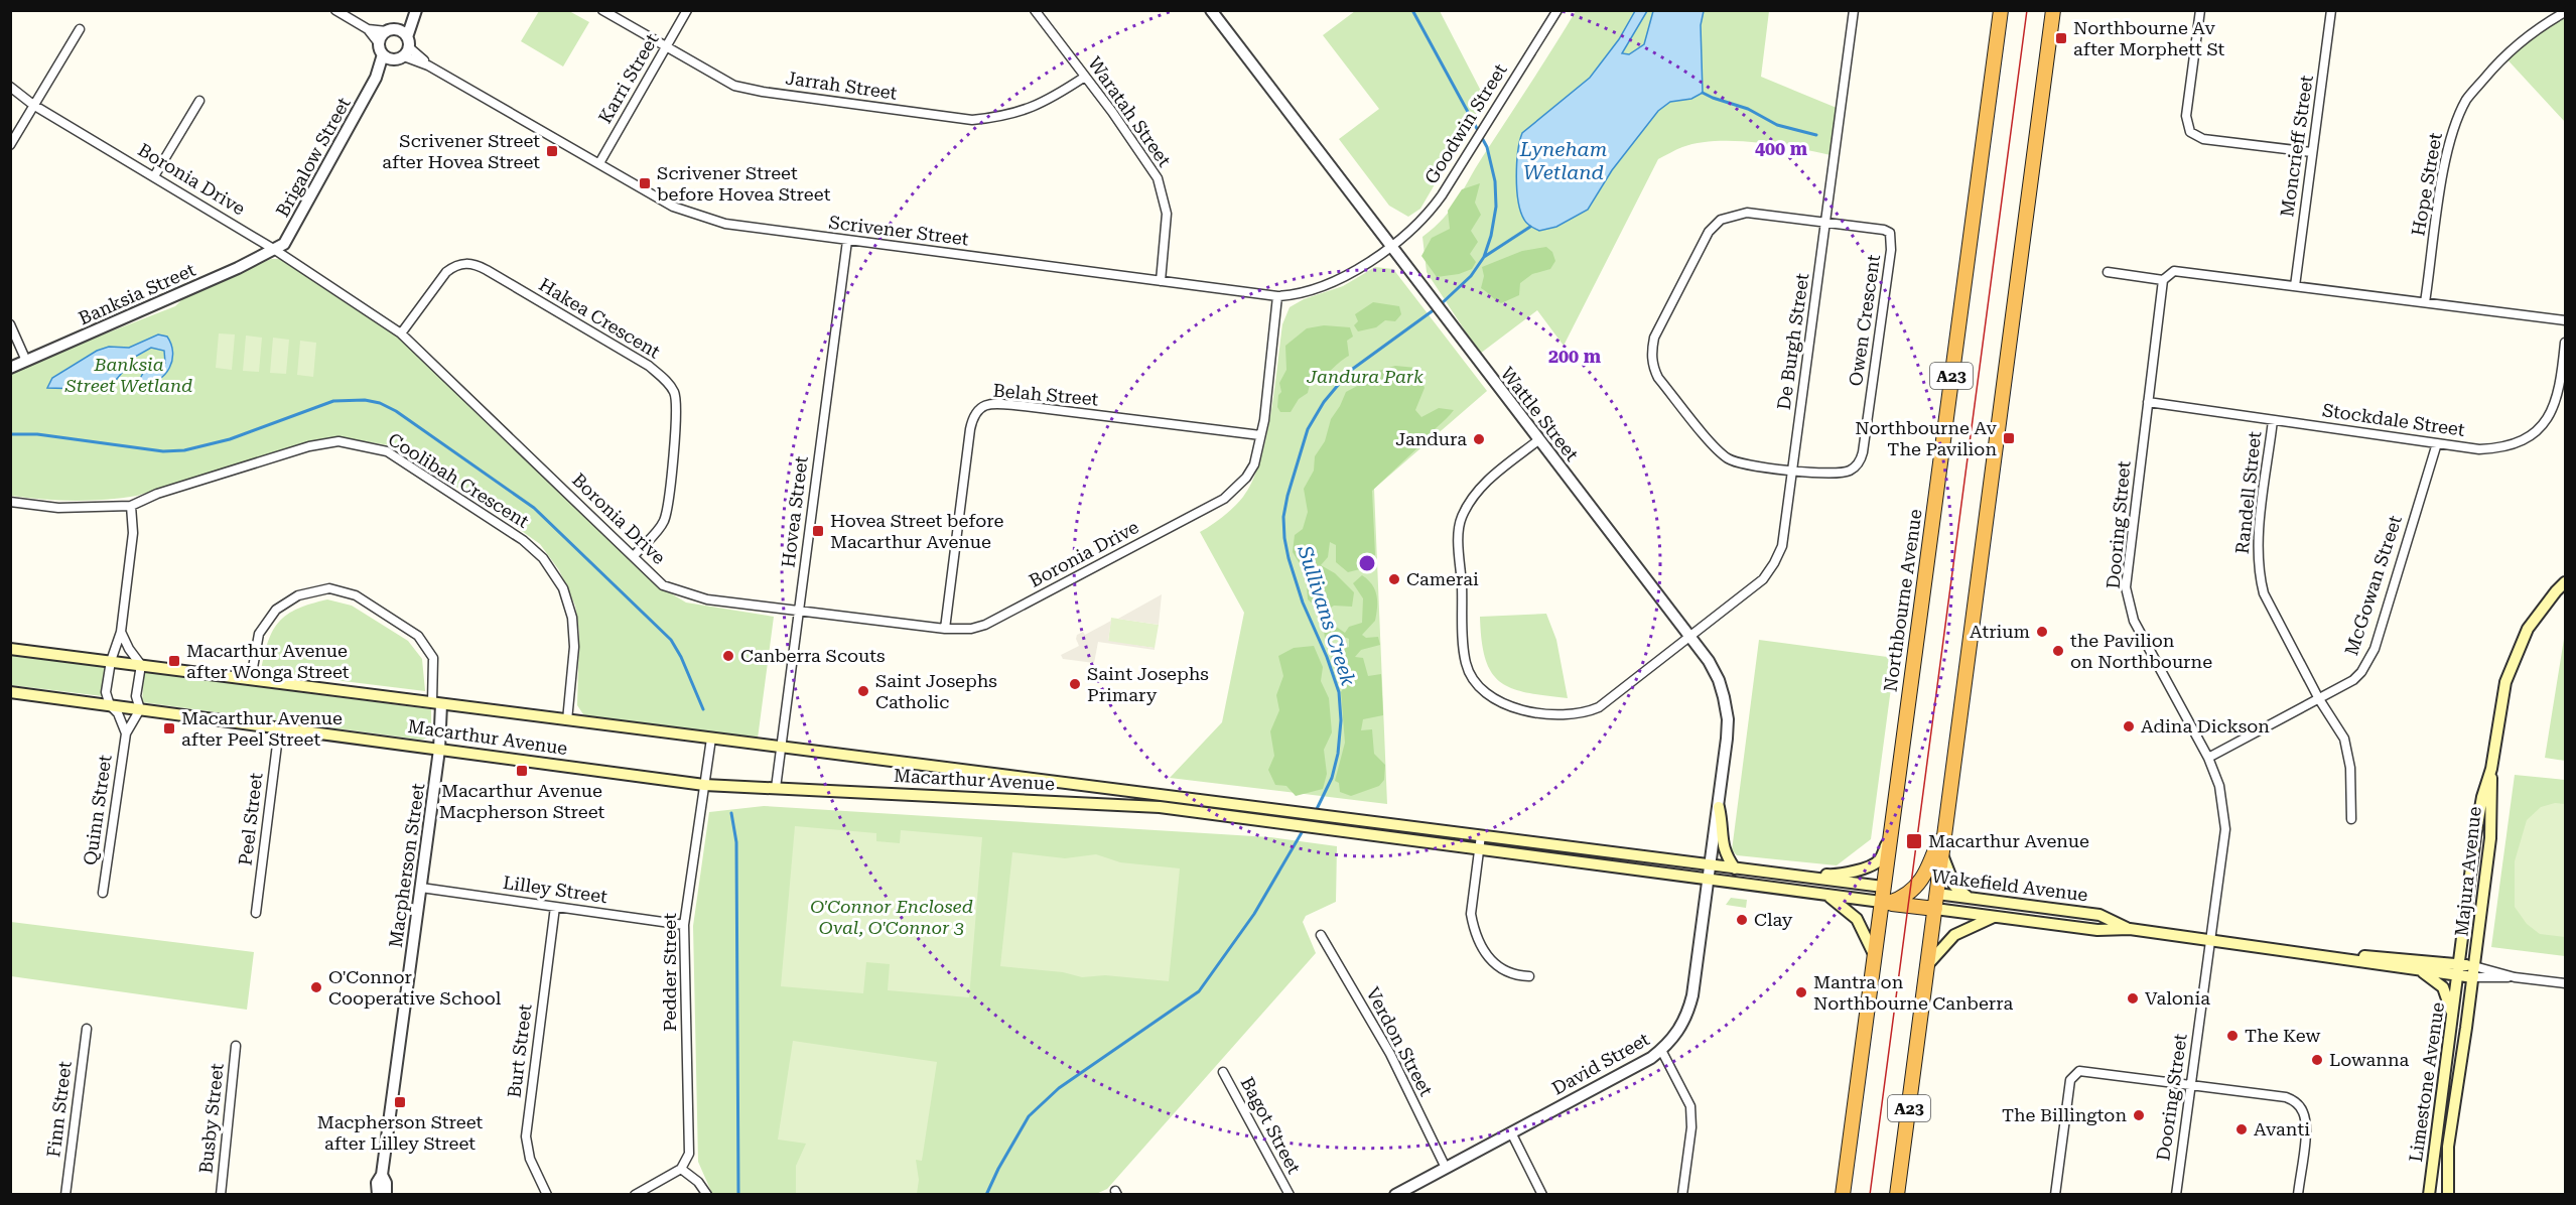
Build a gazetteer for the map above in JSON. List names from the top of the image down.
{
  "streets": {
    "highway": [
      "A23",
      "Northbourne Avenue",
      "Macarthur Avenue",
      "Wakefield Avenue"
    ],
    "main road": ["Majura Avenue", "Limestone Avenue"],
    "street": [
      "Karri Street",
      "Jarrah Street",
      "Waratah Street",
      "Goodwin Street",
      "Moncrieff Street",
      "Brigalow Street",
      "Boronia Drive",
      "Hope Street",
      "Scrivener Street",
      "Banksia Street",
      "Hakea Crescent",
      "Owen Crescent",
      "De Burgh Street",
      "Belah Street",
      "Wattle Street",
      "Stockdale Street",
      "Coolibah Crescent",
      "Randell Street",
      "Hovea Street",
      "Dooring Street",
      "McGowan Street",
      "Quinn Street",
      "Peel Street",
      "Macpherson Street",
      "Lilley Street",
      "Pedder Street",
      "Verdon Street",
      "Burt Street",
      "David Street",
      "Finn Street",
      "Busby Street",
      "Bagot Street"
    ]
  },
  "crossings": [
    ["Karri Street", "Jarrah Street"],
    ["Karri Street", "Scrivener Street"],
    ["Jarrah Street", "Waratah Street"],
    ["Waratah Street", "Scrivener Street"],
    ["Goodwin Street", "Scrivener Street"],
    ["Goodwin Street", "Wattle Street"],
    ["Brigalow Street", "Boronia Drive"],
    ["Brigalow Street", "Banksia Street"],
    ["Boronia Drive", "Scrivener Street"],
    ["Boronia Drive", "Banksia Street"],
    ["Boronia Drive", "Hakea Crescent"],
    ["Boronia Drive", "Belah Street"],
    ["Boronia Drive", "Hovea Street"],
    ["Scrivener Street", "Wattle Street"],
    ["Scrivener Street", "Hovea Street"],
    ["Owen Crescent", "De Burgh Street"],
    ["De Burgh Street", "Wattle Street"],
    ["A23", "Macarthur Avenue"],
    ["A23", "Wakefield Avenue"],
    ["Wattle Street", "Macarthur Avenue"],
    ["Wattle Street", "David Street"],
    ["Stockdale Street", "Randell Street"],
    ["Stockdale Street", "Dooring Street"],
    ["Stockdale Street", "McGowan Street"],
    ["Coolibah Crescent", "Macarthur Avenue"],
    ["Randell Street", "McGowan Street"],
    ["Hovea Street", "Macarthur Avenue"],
    ["Dooring Street", "McGowan Street"],
    ["Dooring Street", "Wakefield Avenue"],
    ["Northbourne Avenue", "Macarthur Avenue"],
    ["Northbourne Avenue", "Wakefield Avenue"],
    ["Macarthur Avenue", "Quinn Street"],
    ["Macarthur Avenue", "Peel Street"],
    ["Macarthur Avenue", "Macpherson Street"],
    ["Macarthur Avenue", "Wakefield Avenue"],
    ["Macarthur Avenue", "Pedder Street"],
    ["Macarthur Avenue", "David Street"],
    ["Macpherson Street", "Lilley Street"],
    ["Majura Avenue", "Wakefield Avenue"],
    ["Majura Avenue", "Limestone Avenue"],
    ["Wakefield Avenue", "Limestone Avenue"],
    ["Lilley Street", "Pedder Street"],
    ["Lilley Street", "Burt Street"],
    ["Verdon Street", "David Street"]
  ],
  "water": ["Lyneham Wetland", "Sullivans Creek"],
  "parks": ["Banksia Street Wetland", "Jandura Park", "O'Connor Enclosed Oval, O'Connor 3"],
  "places": {
    "transit": [
      "Northbourne Av after Morphett St",
      "Scrivener Street after Hovea Street",
      "Scrivener Street before Hovea Street",
      "Northbourne Av The Pavilion",
      "Hovea Street before Macarthur Avenue",
      "Macarthur Avenue after Wonga Street",
      "Macarthur Avenue after Peel Street",
      "Macarthur Avenue Macpherson Street",
      "Macarthur Avenue",
      "Macpherson Street after Lilley Street"
    ],
    "other": [
      "Jandura",
      "Camerai",
      "Atrium",
      "the Pavilion on Northbourne",
      "Canberra Scouts",
      "Saint Josephs Primary",
      "Saint Josephs Catholic",
      "Adina Dickson",
      "Clay",
      "O'Connor Cooperative School",
      "Mantra on Northbourne Canberra",
      "Valonia",
      "The Kew",
      "Lowanna",
      "The Billington",
      "Avanti"
    ]
  },
  "rings": ["400 m", "200 m"]
}
